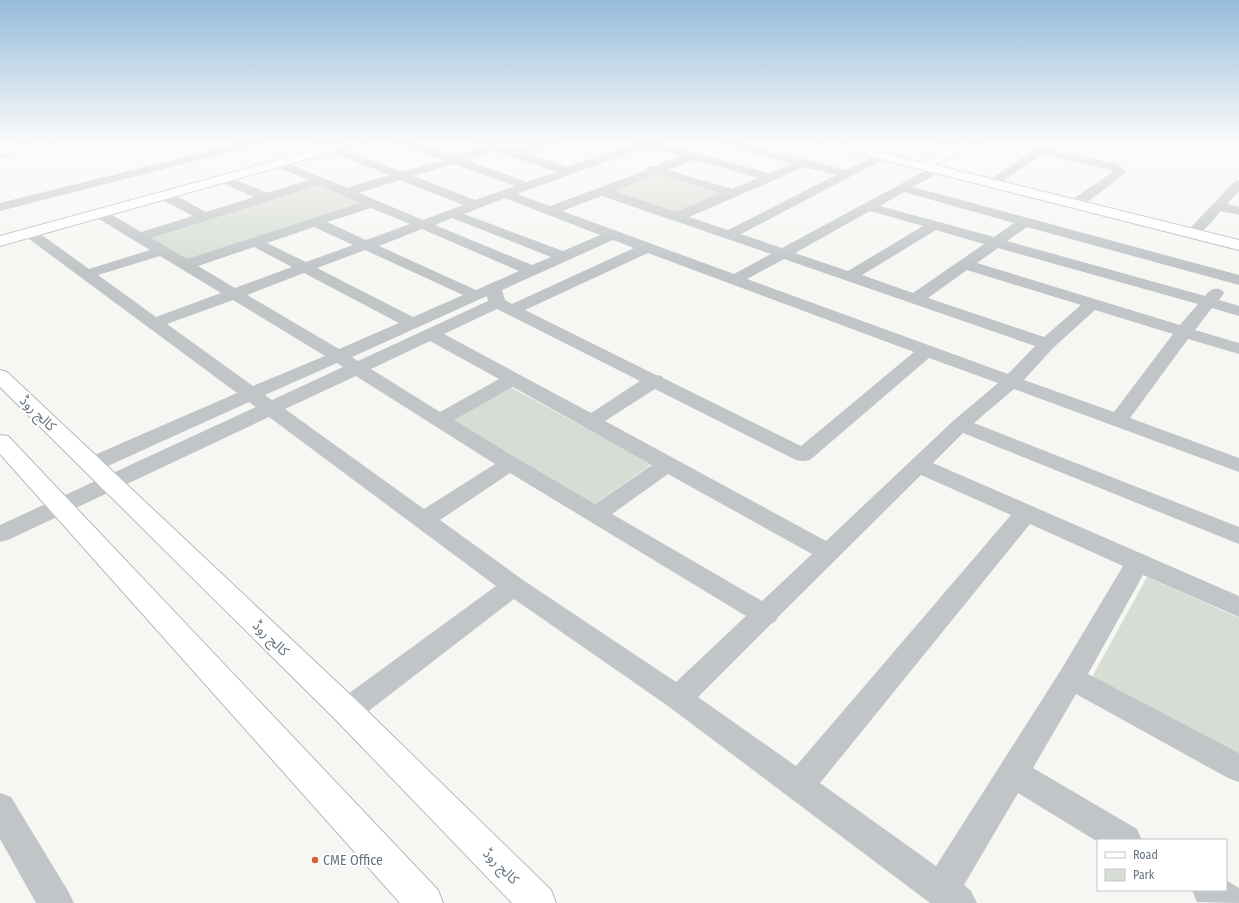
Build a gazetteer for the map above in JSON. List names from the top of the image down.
{
  "streets": {
    "main road": ["کالج روڈ"]
  },
  "places": ["CME Office"],
  "legend": ["Road", "Park"]
}
